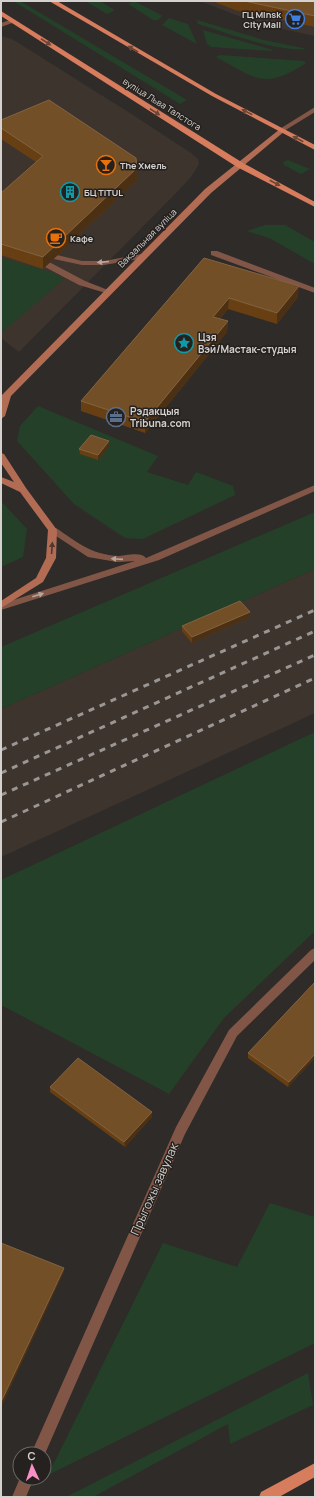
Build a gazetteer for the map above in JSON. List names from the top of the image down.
{
  "streets": {
    "main road": ["вуліца Льва Талстога", "Вакзальная вуліца"],
    "street": ["Прыгожы завулак"]
  },
  "crossings": [
    ["вуліца Льва Талстога", "Вакзальная вуліца"]
  ],
  "places": {
    "supermarket": ["ГЦ Minsk City Mall"],
    "bar": ["The Хмель"],
    "building": ["БЦ TITUL"],
    "cafe": ["Кафе"],
    "place": ["Цзя Вэй/Мастак-студыя"],
    "office": ["Рэдакцыя Tribuna.com"]
  },
  "north": "top"
}
